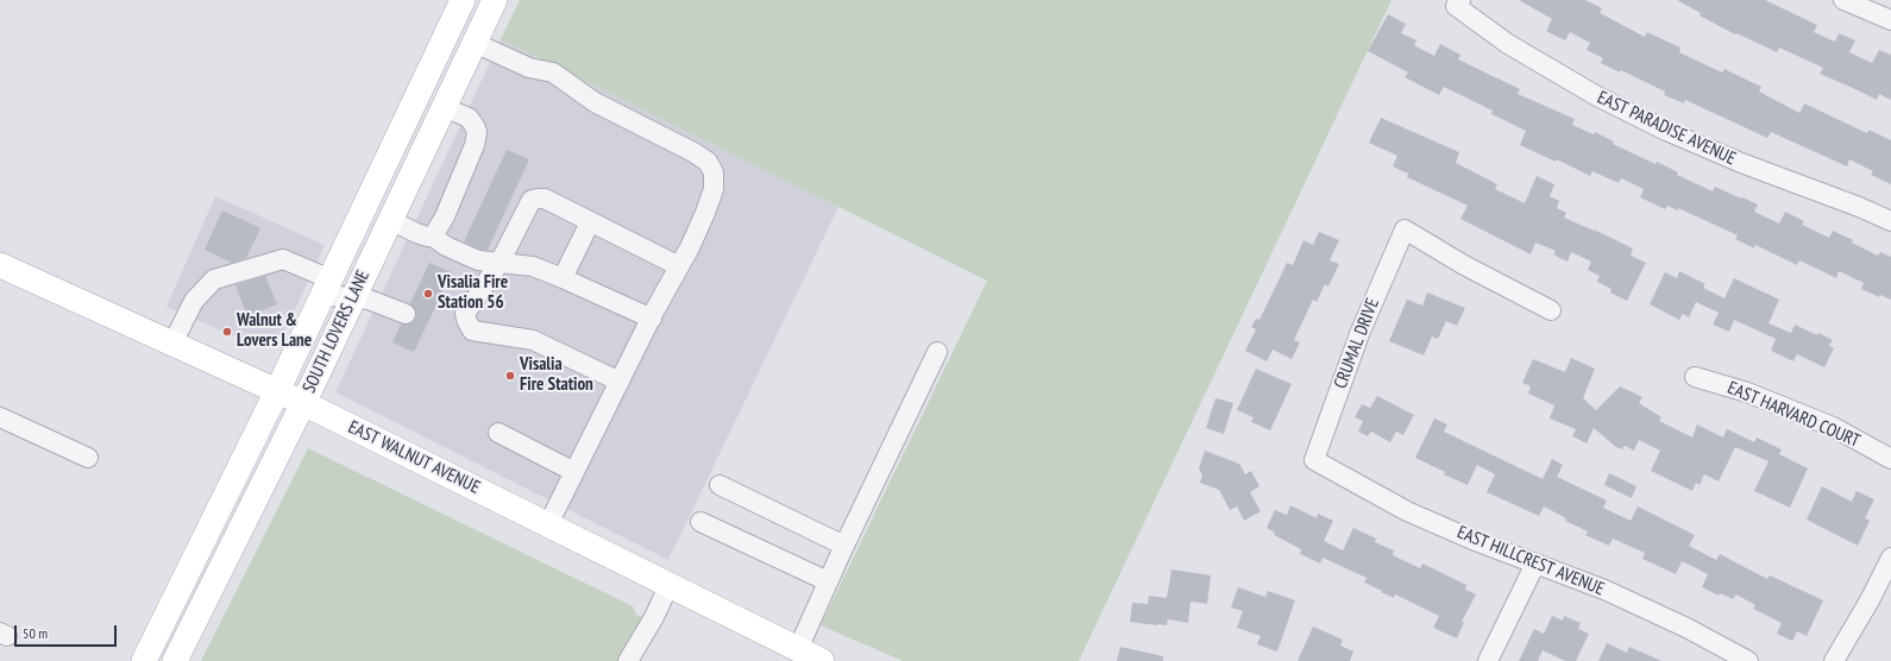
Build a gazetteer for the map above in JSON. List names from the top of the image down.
{
  "streets": {
    "main road": ["SOUTH LOVERS LANE", "EAST WALNUT AVENUE"],
    "street": [
      "EAST PARADISE AVENUE",
      "CRUMAL DRIVE",
      "EAST HARVARD COURT",
      "EAST HILLCREST AVENUE"
    ]
  },
  "crossings": [
    ["SOUTH LOVERS LANE", "EAST WALNUT AVENUE"],
    ["CRUMAL DRIVE", "EAST HILLCREST AVENUE"]
  ],
  "places": ["Visalia Fire Station 56", "Walnut & Lovers Lane", "Visalia Fire Station"],
  "scale_bar": "50 m"
}
